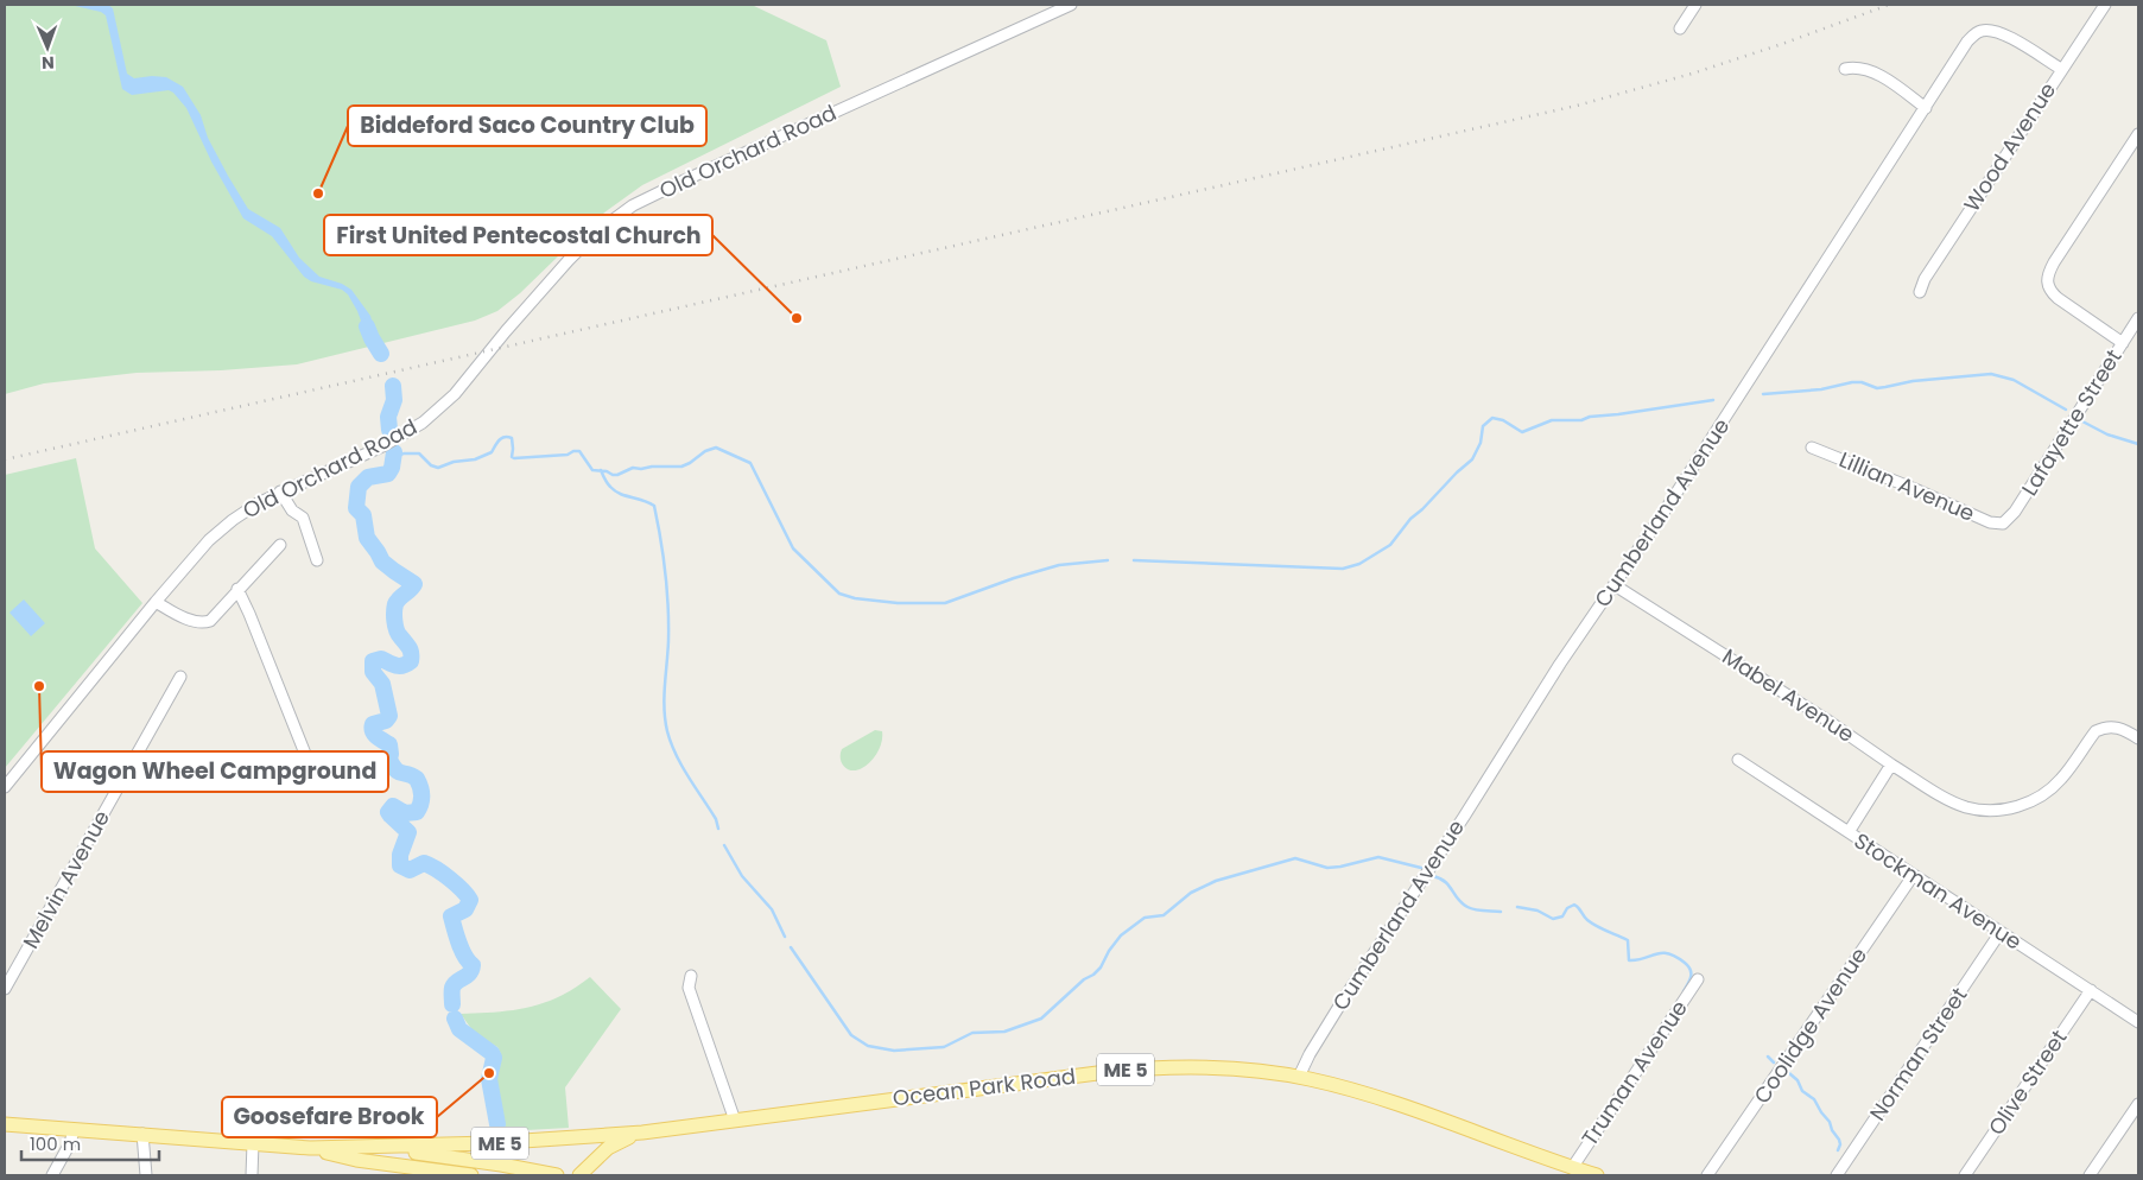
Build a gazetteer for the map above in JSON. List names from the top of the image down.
{
  "streets": {
    "main road": ["ME 5", "Ocean Park Road"],
    "street": [
      "Wood Avenue",
      "Old Orchard Road",
      "Lafayette Street",
      "Lillian Avenue",
      "Cumberland Avenue",
      "Mabel Avenue",
      "Melvin Avenue",
      "Stockman Avenue",
      "Coolidge Avenue",
      "Norman Street",
      "Truman Avenue",
      "Olive Street"
    ]
  },
  "crossings": [
    ["Wood Avenue", "Cumberland Avenue"],
    ["Lafayette Street", "Lillian Avenue"],
    ["Cumberland Avenue", "Mabel Avenue"],
    ["Cumberland Avenue", "Ocean Park Road"],
    ["Stockman Avenue", "Coolidge Avenue"],
    ["Stockman Avenue", "Norman Street"],
    ["Stockman Avenue", "Olive Street"],
    ["Truman Avenue", "Ocean Park Road"]
  ],
  "places": [
    "Biddeford Saco Country Club",
    "First United Pentecostal Church",
    "Wagon Wheel Campground",
    "Goosefare Brook"
  ],
  "scale_bar": "100 m",
  "north": "bottom"
}
